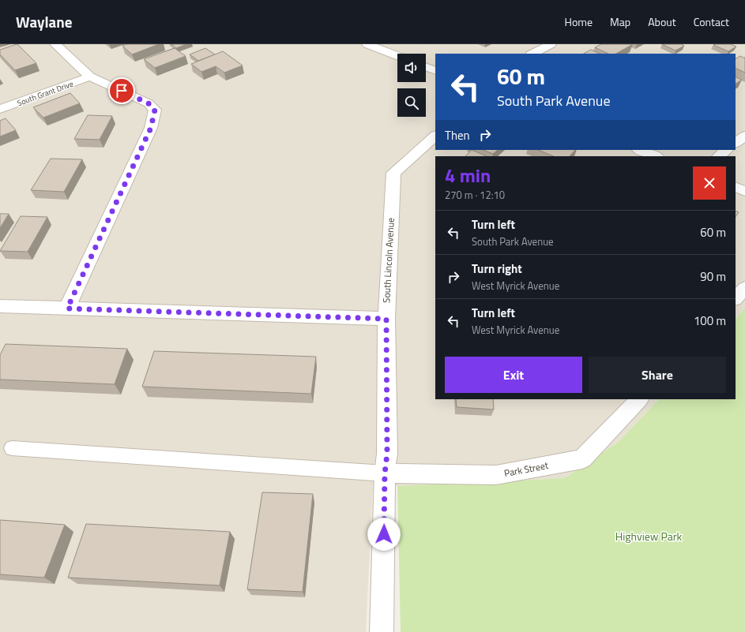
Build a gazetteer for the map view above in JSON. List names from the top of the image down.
{
  "streets": {
    "street": ["South Grant Drive", "South Lincoln Avenue", "Park Street"]
  },
  "crossings": [
    ["South Lincoln Avenue", "Park Street"]
  ],
  "parks": ["Highview Park"],
  "page": {
    "header": "Waylane",
    "nav": [
      "Home",
      "Map",
      "About",
      "Contact"
    ],
    "turn": ["60 m", "South Park Avenue"],
    "then": "Then",
    "heading": ["4 min", "270 m · 12:10"],
    "list": [
      {
        "name": "Turn left",
        "note": "South Park Avenue",
        "value": "60 m"
      },
      {
        "name": "Turn right",
        "note": "West Myrick Avenue",
        "value": "90 m"
      },
      {
        "name": "Turn left",
        "note": "West Myrick Avenue",
        "value": "100 m"
      }
    ],
    "buttons": ["Exit", "Share"]
  }
}
